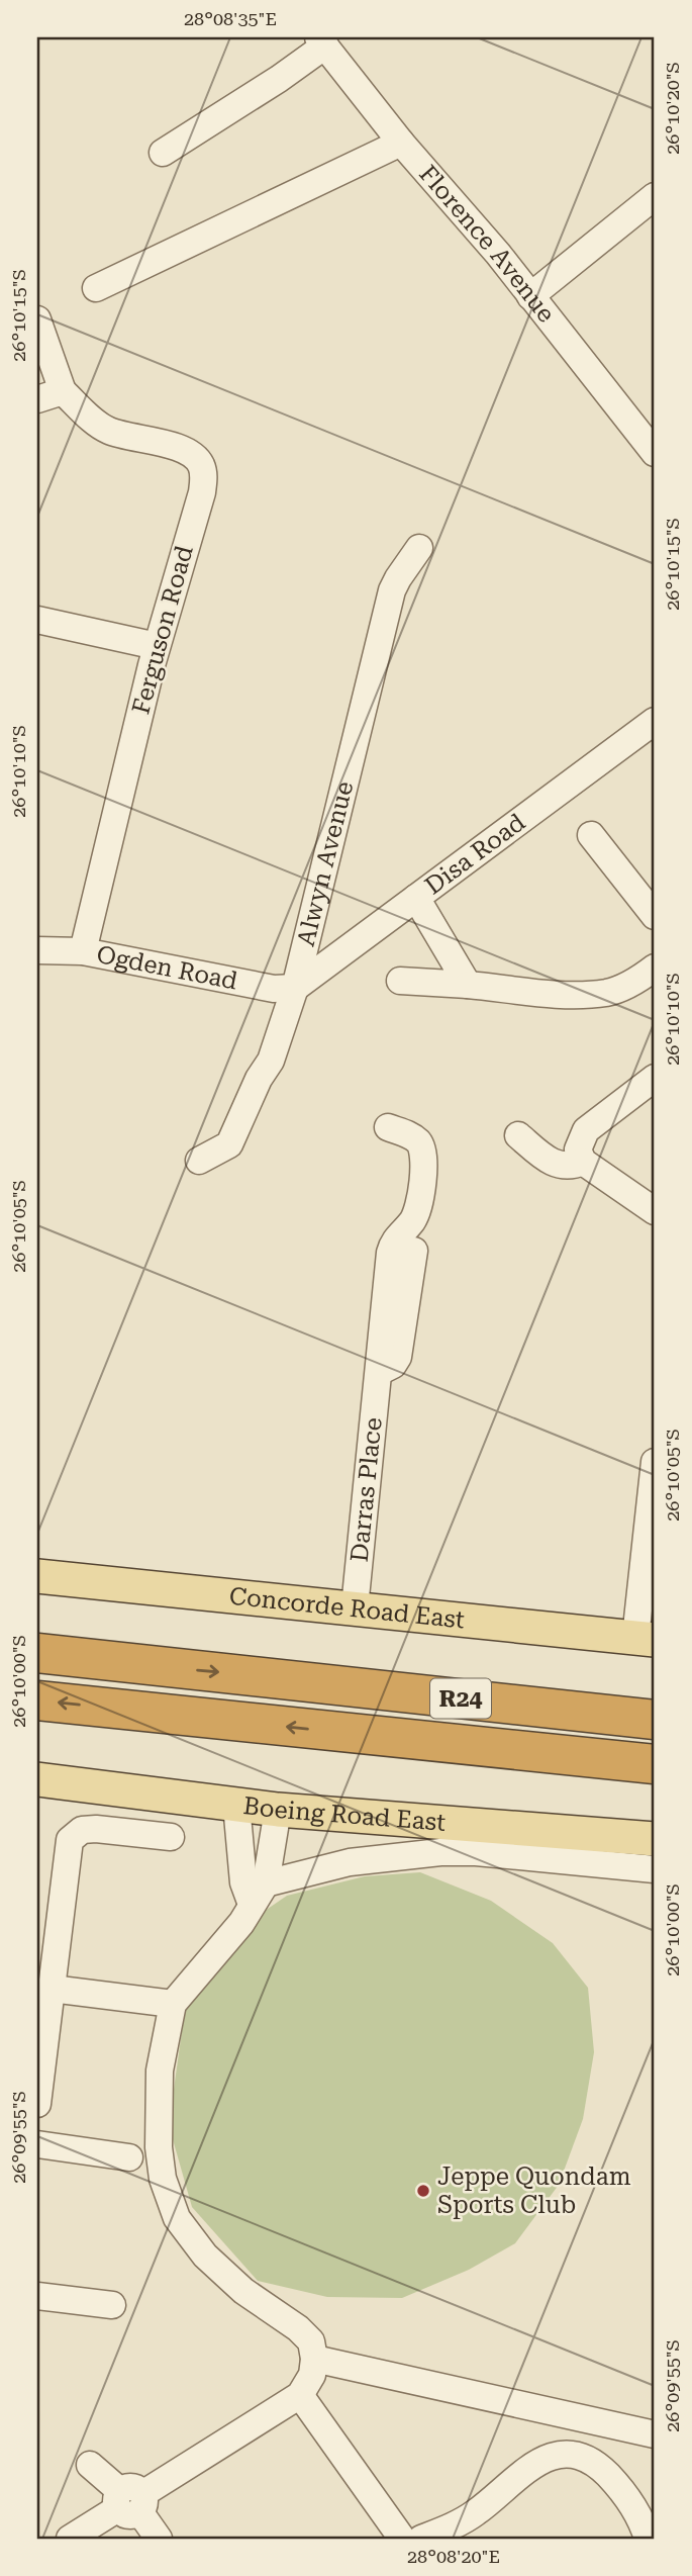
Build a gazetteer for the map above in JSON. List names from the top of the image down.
{
  "streets": {
    "highway": ["R24"],
    "main road": ["Concorde Road East", "Boeing Road East"],
    "street": [
      "Florence Avenue",
      "Ferguson Road",
      "Disa Road",
      "Alwyn Avenue",
      "Ogden Road",
      "Darras Place"
    ]
  },
  "crossings": [
    ["Ferguson Road", "Ogden Road"],
    ["Disa Road", "Alwyn Avenue"],
    ["Disa Road", "Ogden Road"],
    ["Alwyn Avenue", "Ogden Road"],
    ["Darras Place", "Concorde Road East"]
  ],
  "places": ["Jeppe Quondam Sports Club"],
  "coordinates": [
    "28°08'35\"E",
    "26°10'20\"S",
    "26°10'15\"S",
    "26°10'10\"S",
    "26°10'05\"S",
    "26°10'00\"S",
    "26°09'55\"S",
    "28°08'20\"E"
  ]
}
